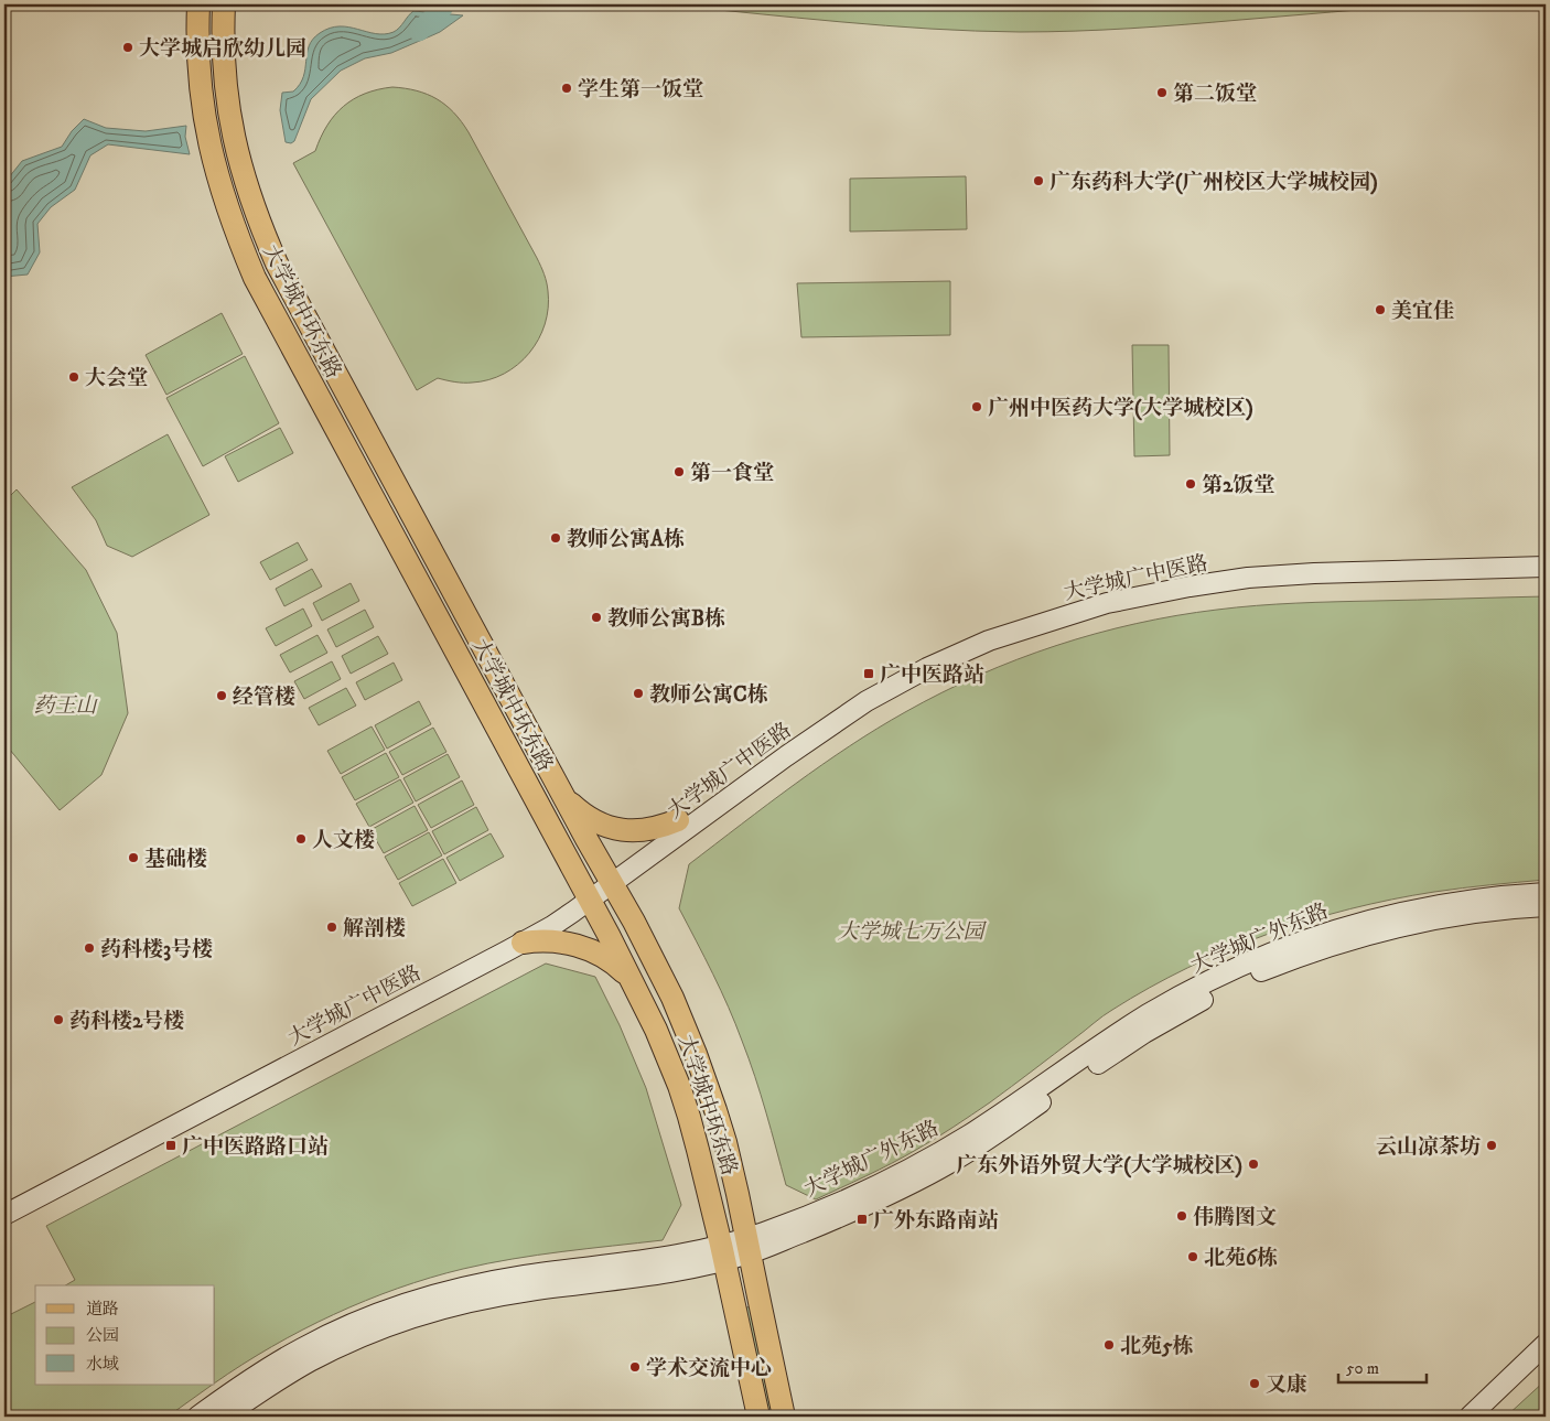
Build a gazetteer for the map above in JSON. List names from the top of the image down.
{
  "streets": {
    "main road": ["大学城中环东路", "大学城广中医路", "大学城广外东路"]
  },
  "crossings": [
    ["大学城中环东路", "大学城广中医路"],
    ["大学城中环东路", "大学城广外东路"]
  ],
  "parks": ["药王山", "大学城七万公园"],
  "places": {
    "other": [
      "大学城启欣幼儿园",
      "学生第一饭堂",
      "第二饭堂",
      "广东药科大学(广州校区大学城校园)",
      "美宜佳",
      "大会堂",
      "广州中医药大学(大学城校区)",
      "第一食堂",
      "第2饭堂",
      "教师公寓A栋",
      "教师公寓B栋",
      "教师公寓C栋",
      "经管楼",
      "人文楼",
      "基础楼",
      "解剖楼",
      "药科楼3号楼",
      "药科楼2号楼",
      "云山凉茶坊",
      "广东外语外贸大学(大学城校区)",
      "伟腾图文",
      "北苑6栋",
      "北苑5栋",
      "学术交流中心",
      "又康"
    ],
    "transit": ["广中医路站", "广中医路路口站", "广外东路南站"]
  },
  "legend": ["道路", "公园", "水域"],
  "scale_bar": "50 m"
}
